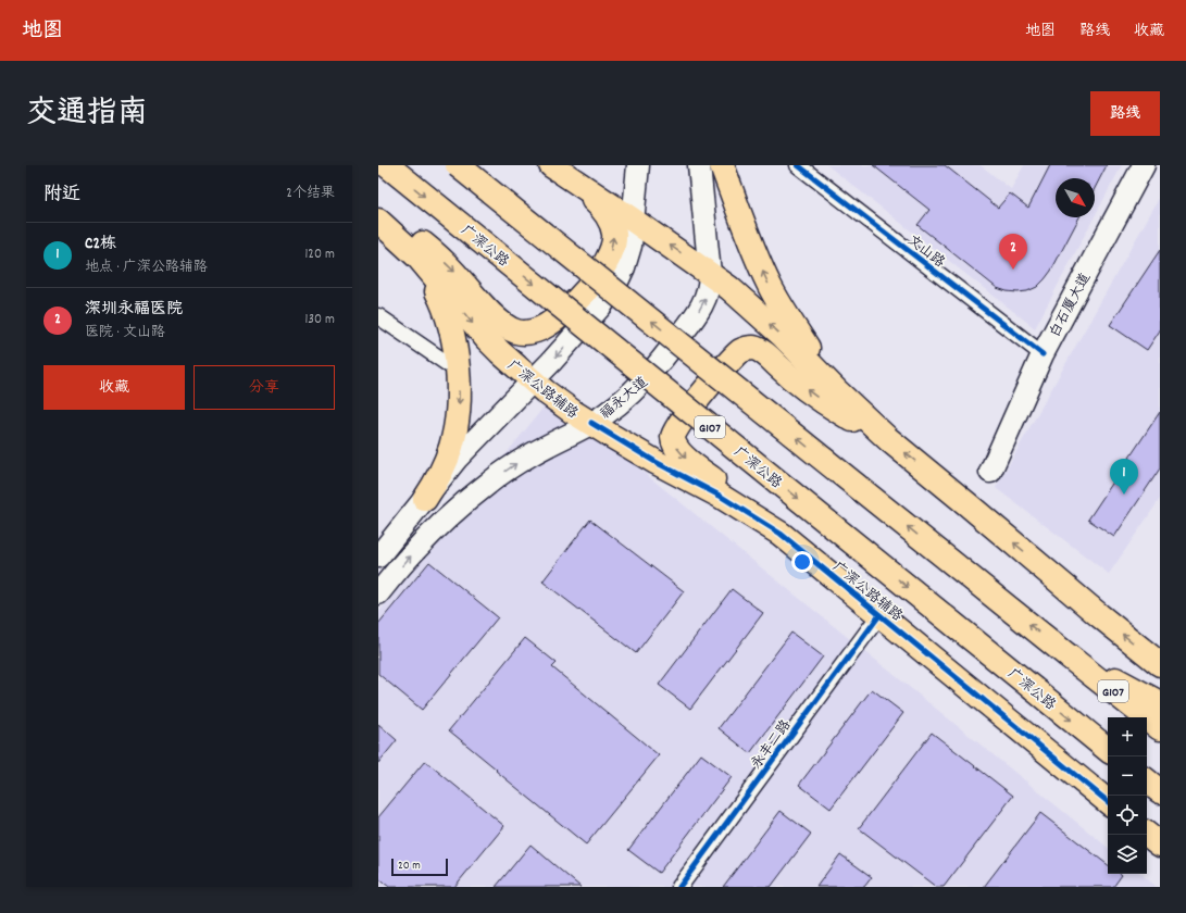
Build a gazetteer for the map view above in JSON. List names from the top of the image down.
{
  "streets": {
    "main road": [
      "广深公路",
      "白石厦大道",
      "广深公路辅路",
      "福永大道",
      "G107"
    ],
    "street": ["文山路", "永丰二路"]
  },
  "crossings": [
    ["文山路", "白石厦大道"],
    ["广深公路辅路", "福永大道"],
    ["广深公路辅路", "永丰二路"]
  ],
  "scale_bar": "20 m",
  "north": "bottom right",
  "page": {
    "header": "地图",
    "nav": ["地图", "路线", "收藏"],
    "title": "交通指南",
    "buttons": [
      "路线",
      ["收藏", "分享"]
    ],
    "heading": ["附近", "2个结果"],
    "list": [
      {
        "mark": "1",
        "name": "C2栋",
        "note": "地点 · 广深公路辅路",
        "value": "120 m"
      },
      {
        "mark": "2",
        "name": "深圳永福医院",
        "note": "医院 · 文山路",
        "value": "130 m"
      }
    ],
    "pins": ["2", "1"],
    "map_buttons": ["+", "−"],
    "scale": "20 m"
  }
}
